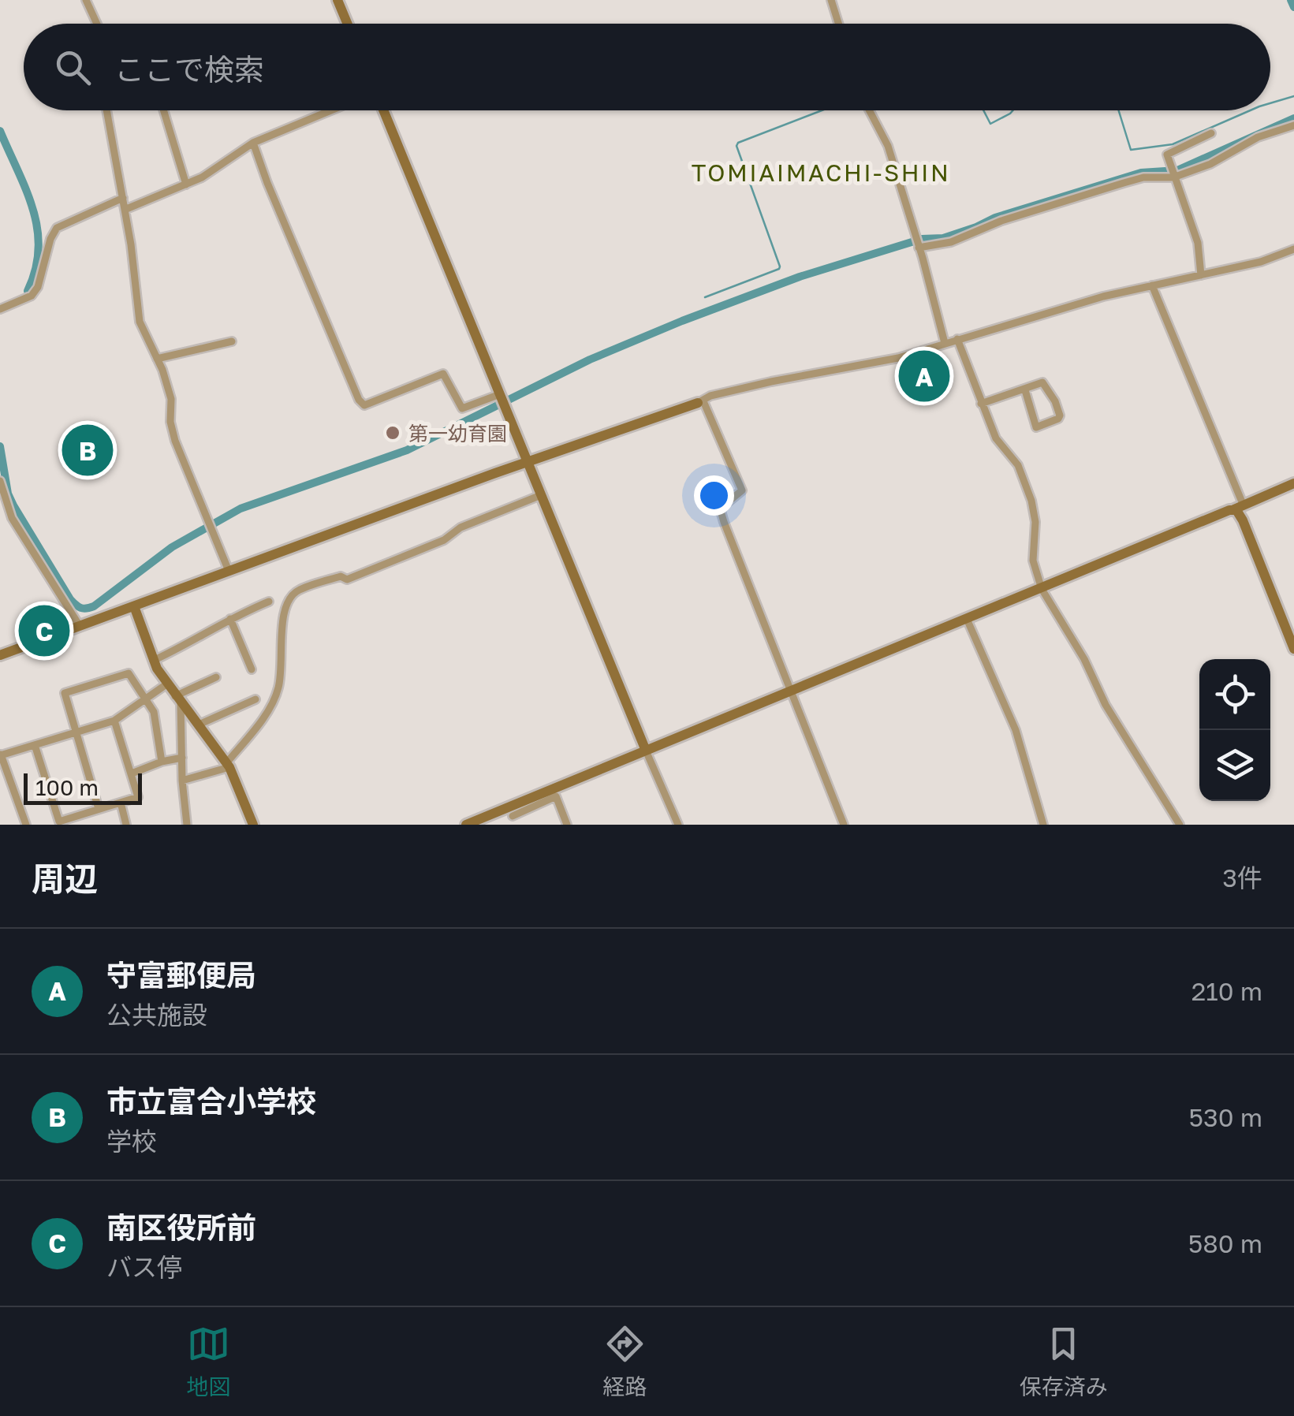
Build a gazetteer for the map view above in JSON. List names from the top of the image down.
{
  "districts": ["TOMIAIMACHI-SHIN"],
  "places": ["第一幼育園"],
  "scale_bar": "100 m",
  "page": {
    "search": "ここで検索",
    "pins": ["A", "B", "C"],
    "scale": "100 m",
    "heading": ["周辺", "3件"],
    "list": [
      {
        "mark": "A",
        "name": "守富郵便局",
        "note": "公共施設",
        "value": "210 m"
      },
      {
        "mark": "B",
        "name": "市立富合小学校",
        "note": "学校",
        "value": "530 m"
      },
      {
        "mark": "C",
        "name": "南区役所前",
        "note": "バス停",
        "value": "580 m"
      }
    ],
    "nav": ["地図", "経路", "保存済み"]
  }
}
